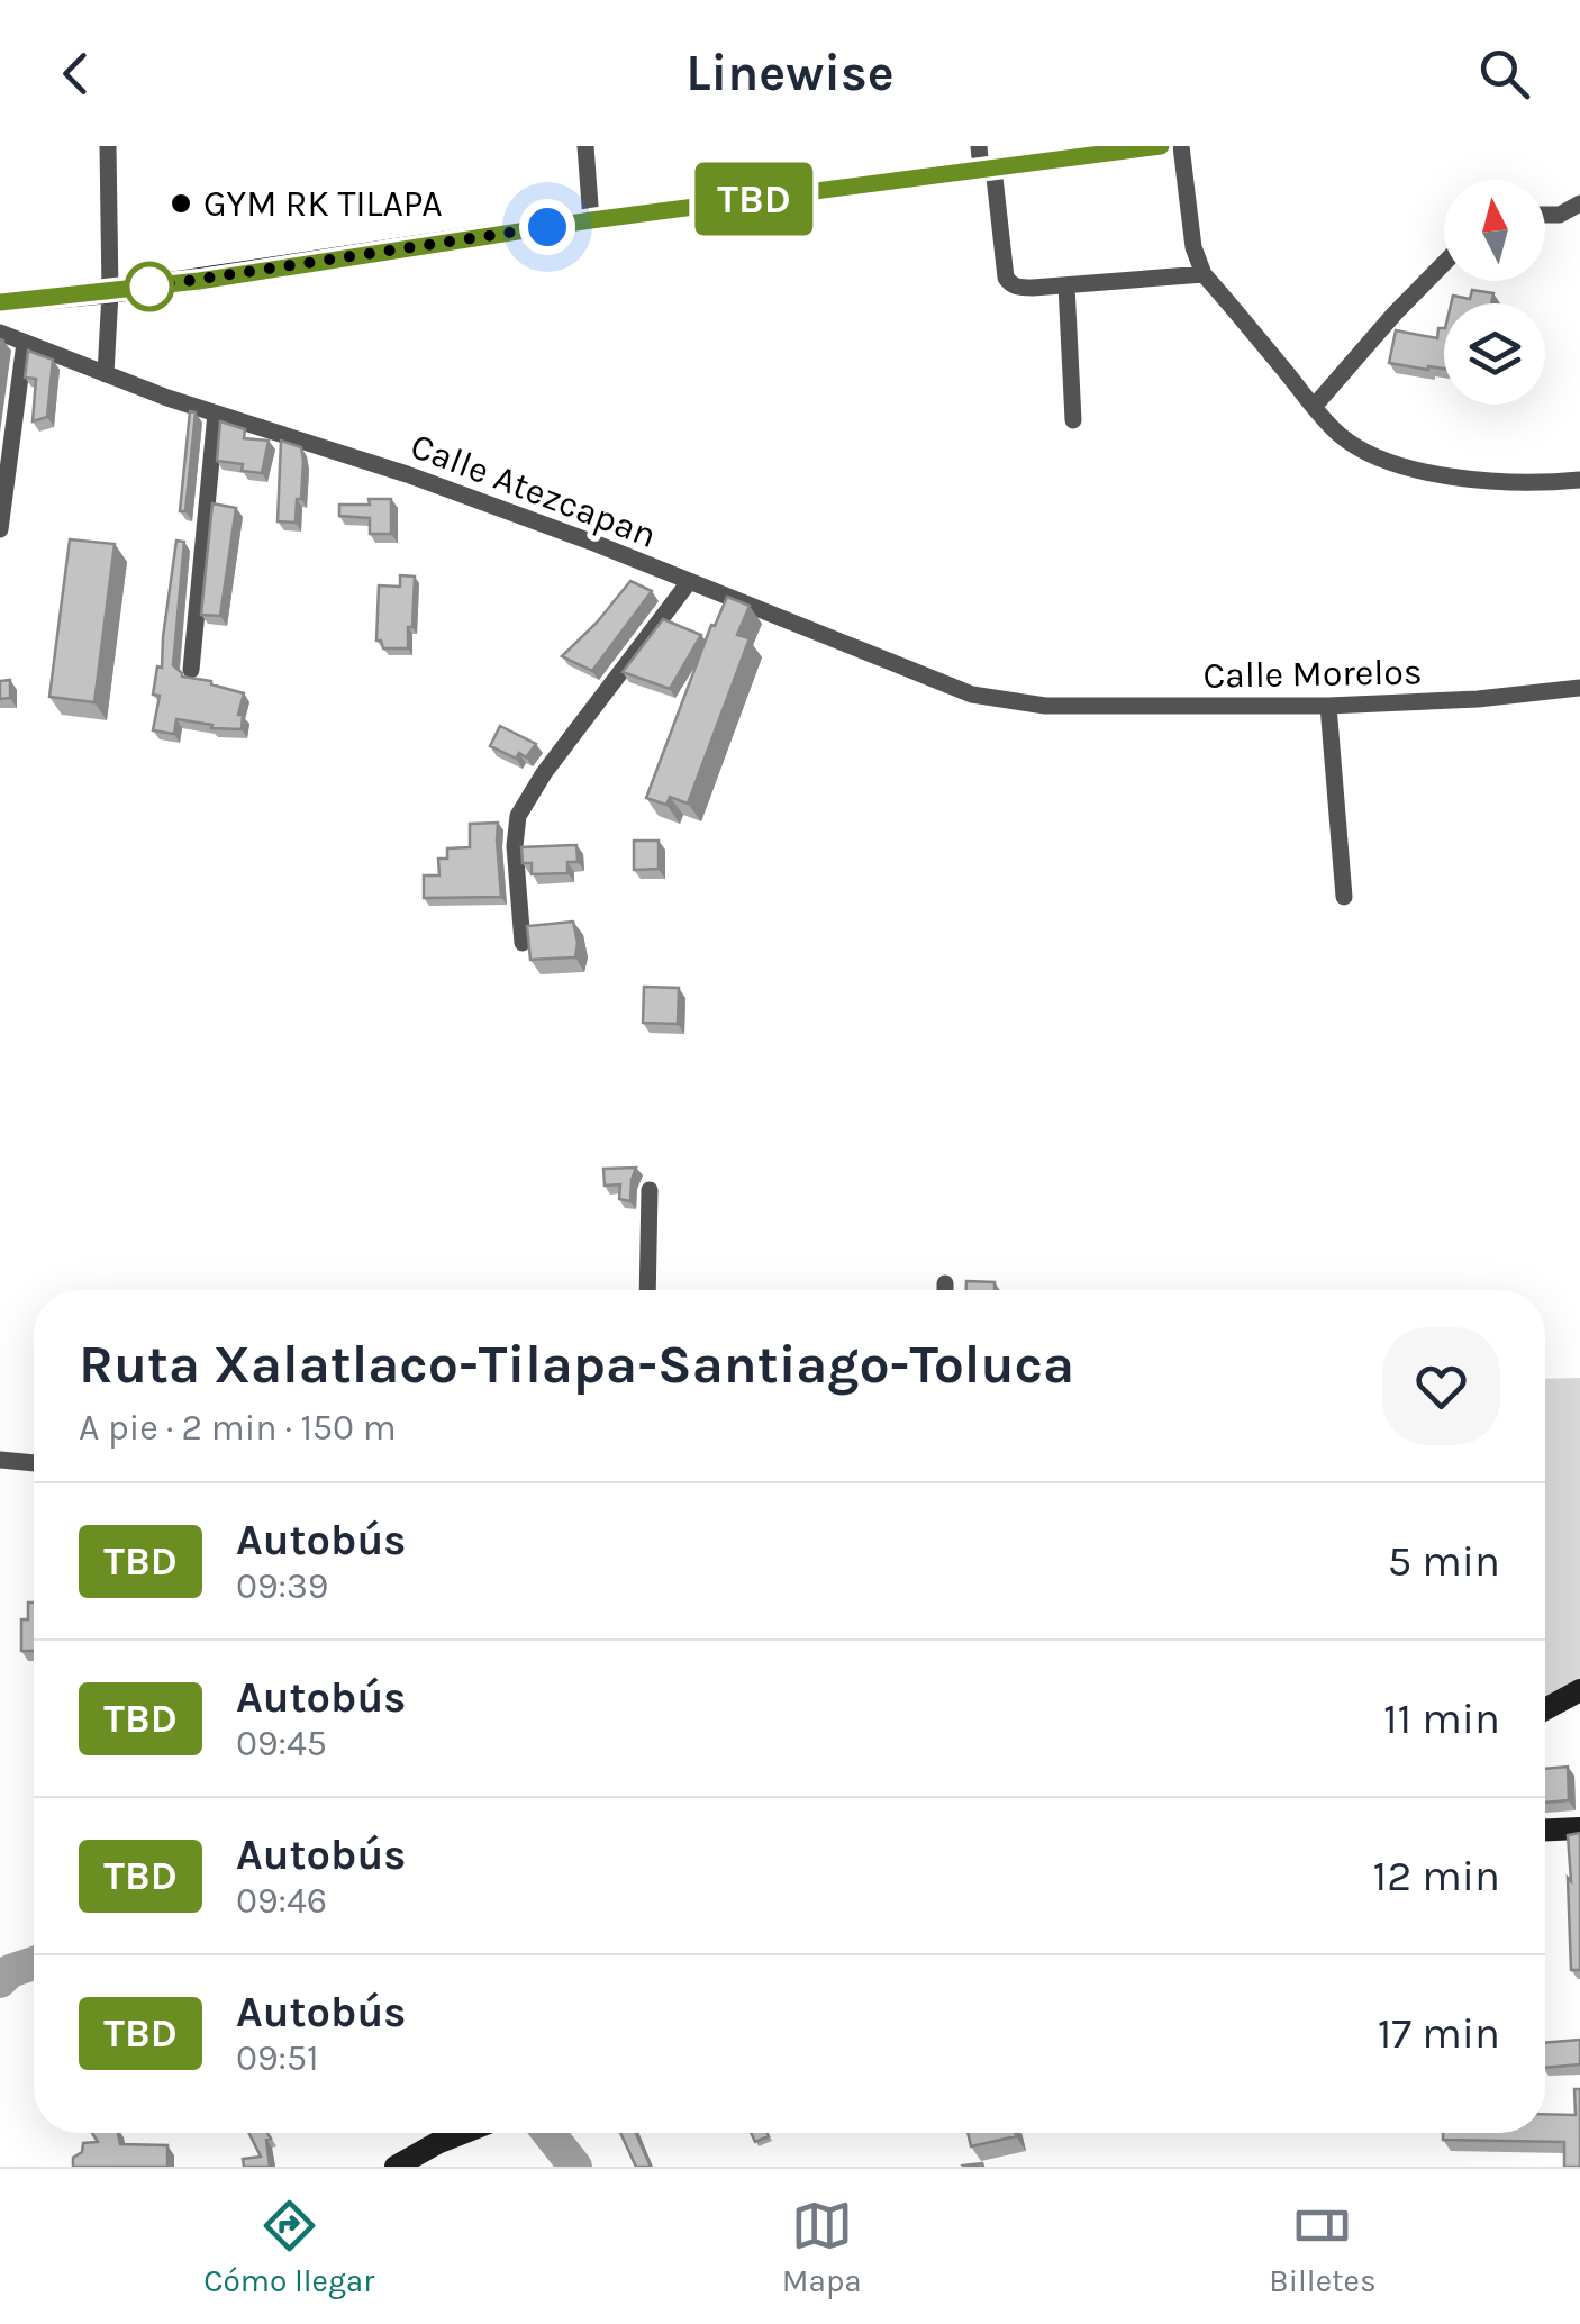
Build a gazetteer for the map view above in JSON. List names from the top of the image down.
{
  "streets": {
    "street": ["Calle Atezcapan", "Calle Morelos"]
  },
  "crossings": [
    ["Calle Atezcapan", "Calle Morelos"]
  ],
  "places": ["GYM RK TILAPA"],
  "lines": ["bus line TBD"],
  "north": "top",
  "page": {
    "header": "Linewise",
    "on_map": "TBD",
    "heading": ["Ruta Xalatlaco-Tilapa-Santiago-Toluca", "A pie · 2 min · 150 m"],
    "list": [
      {
        "mark": "TBD",
        "name": "Autobús",
        "note": "09:39",
        "value": "5 min"
      },
      {
        "mark": "TBD",
        "name": "Autobús",
        "note": "09:45",
        "value": "11 min"
      },
      {
        "mark": "TBD",
        "name": "Autobús",
        "note": "09:46",
        "value": "12 min"
      },
      {
        "mark": "TBD",
        "name": "Autobús",
        "note": "09:51",
        "value": "17 min"
      }
    ],
    "tabs": ["Cómo llegar", "Mapa", "Billetes"]
  }
}
